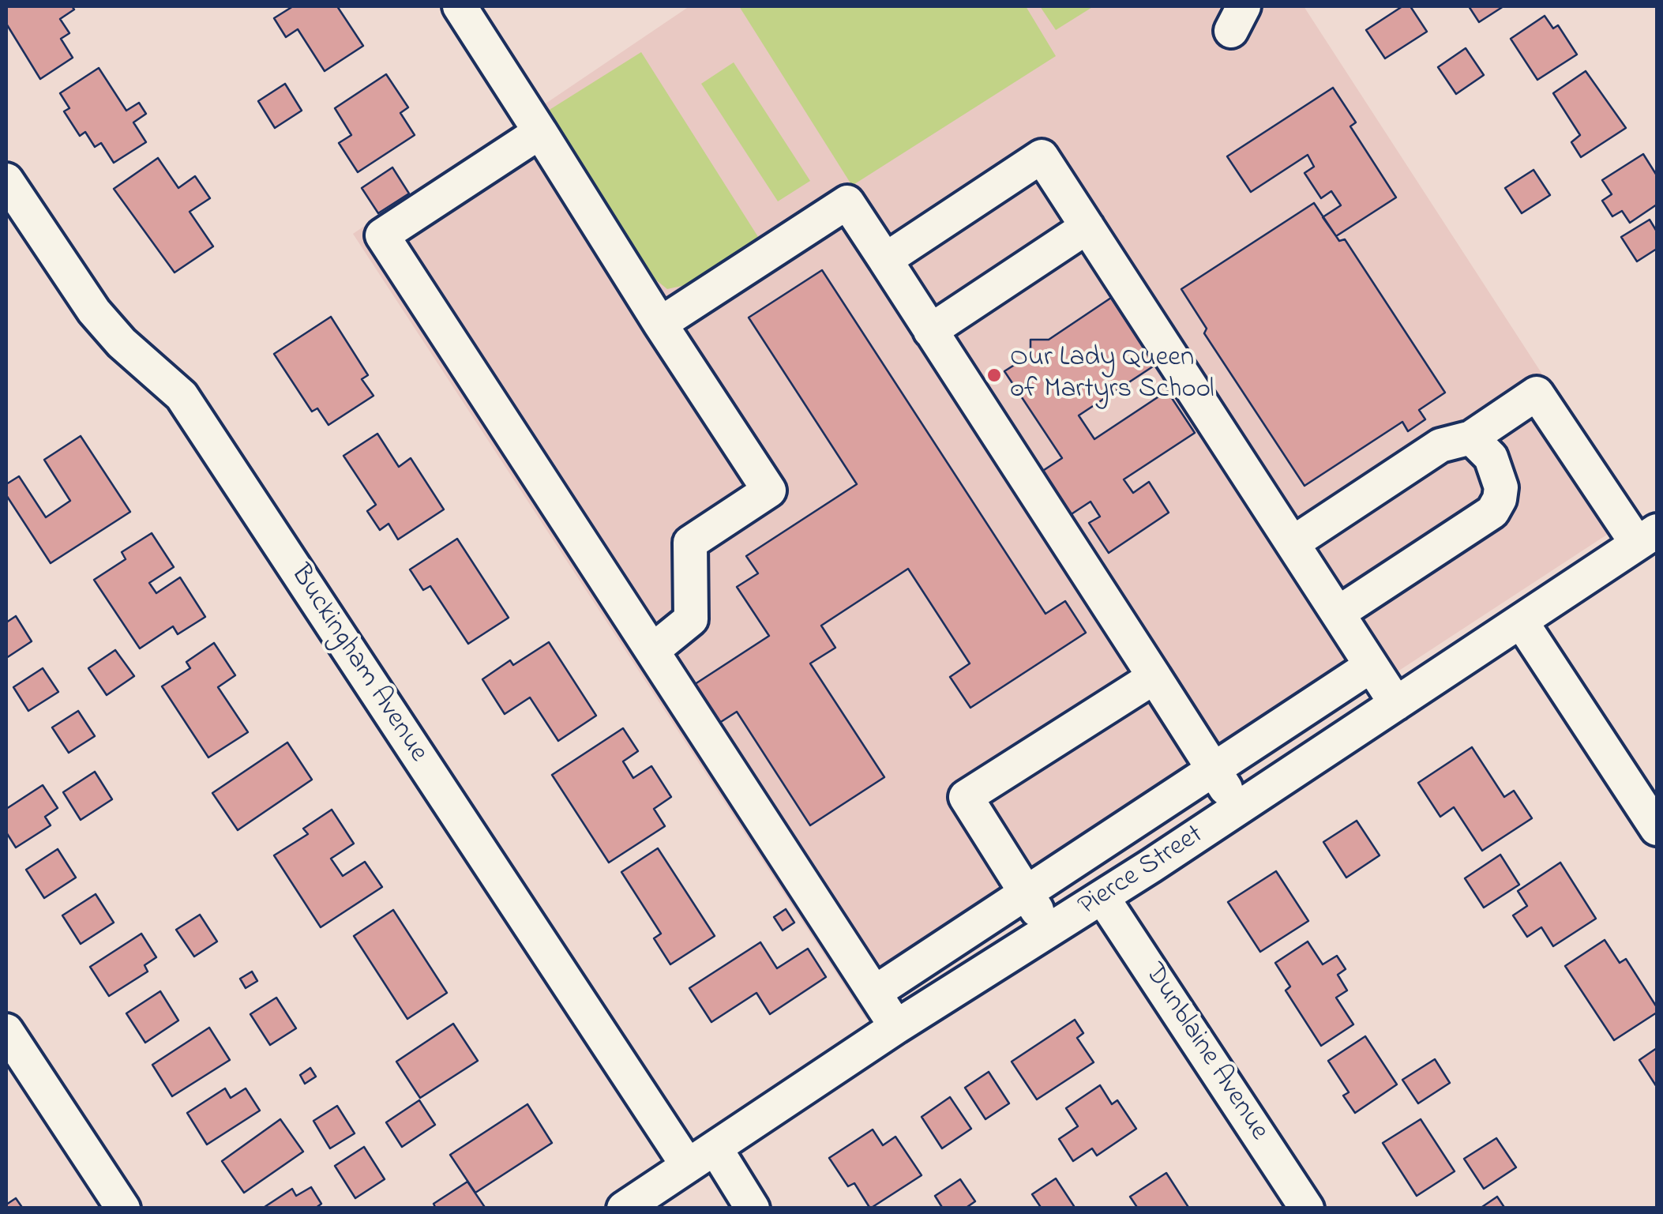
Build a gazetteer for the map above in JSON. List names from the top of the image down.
{
  "streets": {
    "street": ["Buckingham Avenue", "Pierce Street", "Dunblaine Avenue"]
  },
  "crossings": [
    ["Buckingham Avenue", "Pierce Street"],
    ["Pierce Street", "Dunblaine Avenue"]
  ],
  "places": ["Our Lady Queen of Martyrs School"]
}
